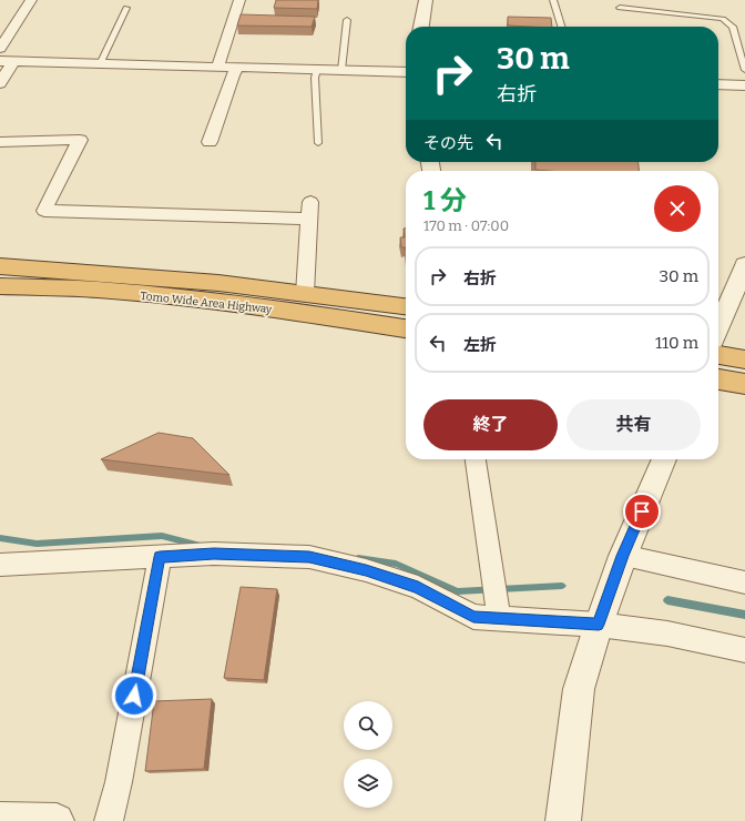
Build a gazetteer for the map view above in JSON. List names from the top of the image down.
{
  "streets": {
    "highway": ["Tomo Wide Area Highway"]
  },
  "page": {
    "turn": ["30 m", "右折"],
    "then": "その先",
    "heading": ["1 分", "170 m · 07:00"],
    "list": [
      {
        "name": "右折",
        "value": "30 m"
      },
      {
        "name": "左折",
        "value": "110 m"
      }
    ],
    "buttons": ["終了", "共有"]
  }
}
